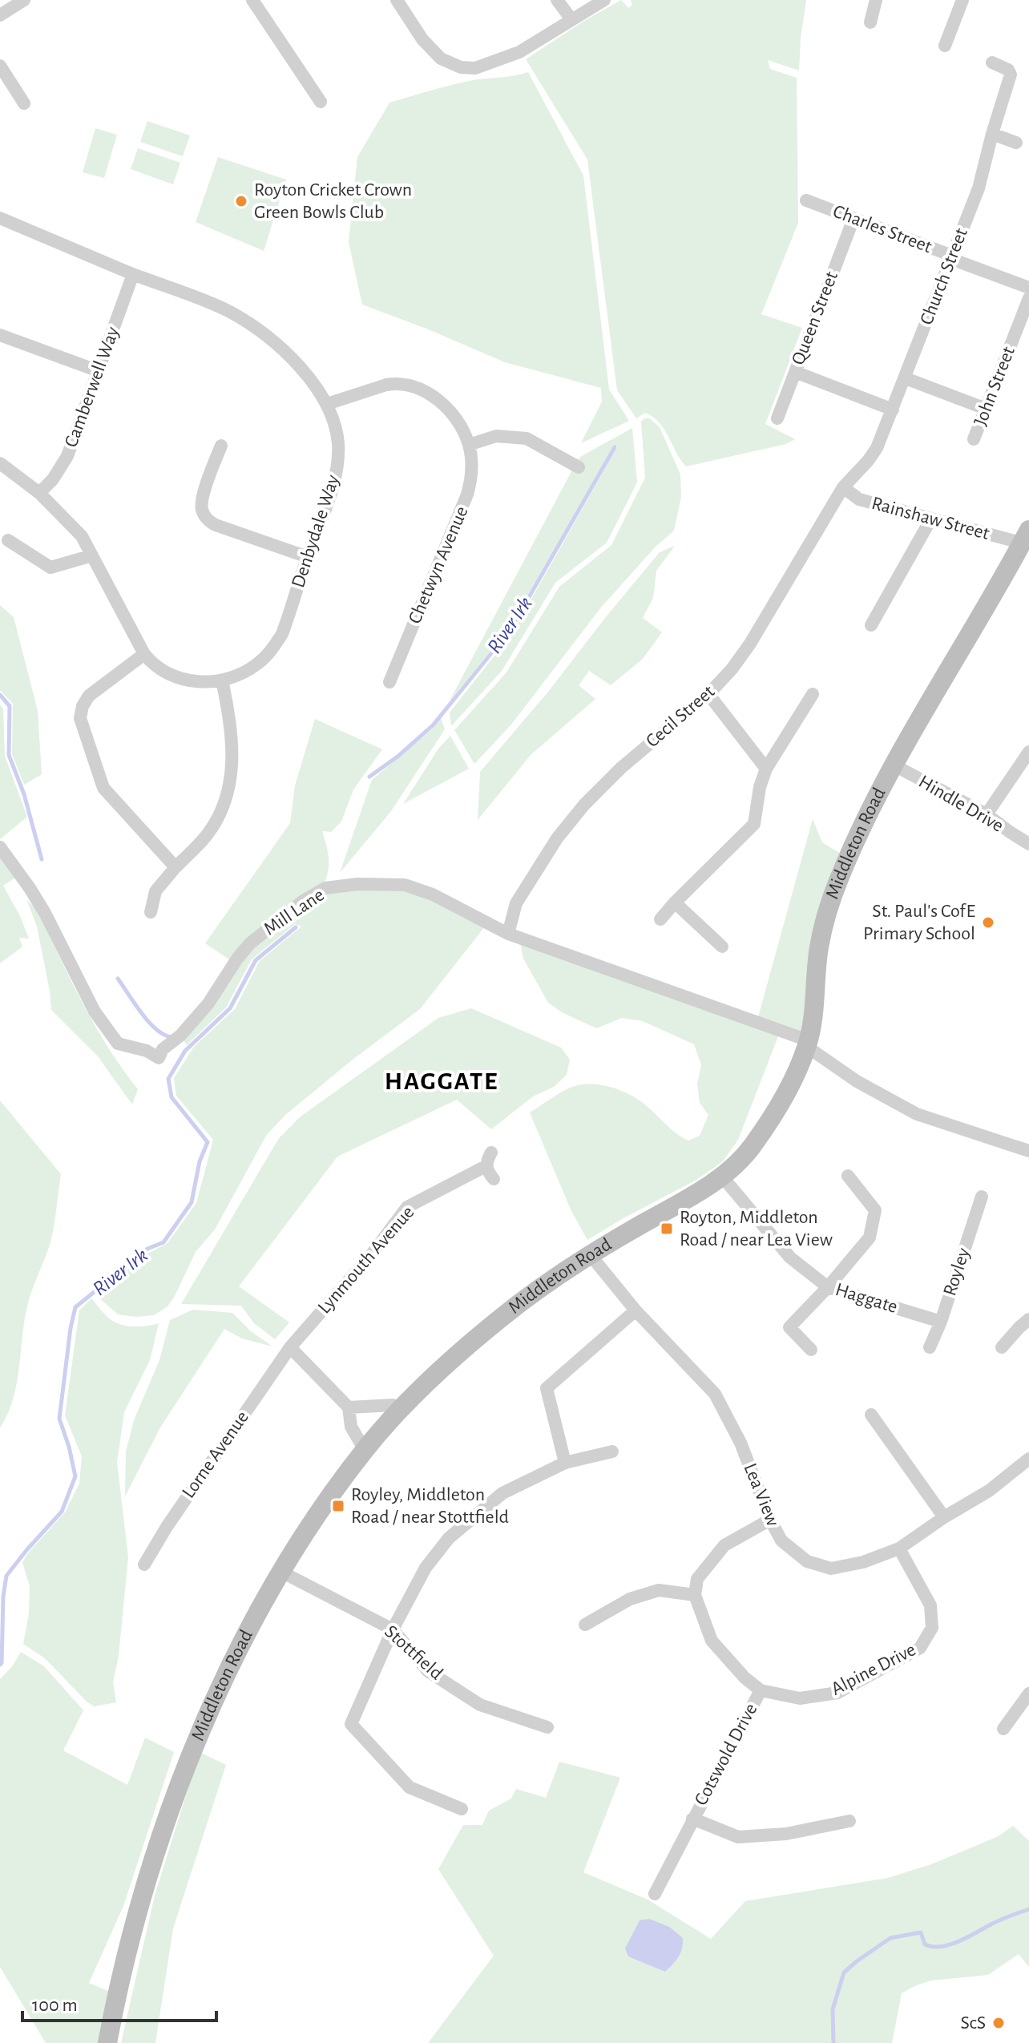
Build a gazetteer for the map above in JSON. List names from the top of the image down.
{
  "streets": {
    "main road": ["Middleton Road"],
    "street": [
      "Charles Street",
      "Church Street",
      "Queen Street",
      "John Street",
      "Camberwell Way",
      "Rainshaw Street",
      "Denbydale Way",
      "Chetwyn Avenue",
      "Cecil Street",
      "Hindle Drive",
      "Mill Lane",
      "Lynmouth Avenue",
      "Royley",
      "Haggate",
      "Lorne Avenue",
      "Lea View",
      "Stottfield",
      "Alpine Drive",
      "Cotswold Drive"
    ]
  },
  "crossings": [
    ["Charles Street", "Church Street"],
    ["Charles Street", "Queen Street"],
    ["Church Street", "Rainshaw Street"],
    ["Church Street", "Cecil Street"],
    ["Camberwell Way", "Denbydale Way"],
    ["Rainshaw Street", "Cecil Street"],
    ["Rainshaw Street", "Middleton Road"],
    ["Denbydale Way", "Chetwyn Avenue"],
    ["Cecil Street", "Mill Lane"],
    ["Hindle Drive", "Middleton Road"],
    ["Middleton Road", "Mill Lane"],
    ["Middleton Road", "Haggate"],
    ["Middleton Road", "Lea View"],
    ["Middleton Road", "Stottfield"],
    ["Lynmouth Avenue", "Lorne Avenue"],
    ["Royley", "Haggate"],
    ["Lea View", "Alpine Drive"],
    ["Alpine Drive", "Cotswold Drive"]
  ],
  "districts": ["HAGGATE"],
  "water": ["River Irk"],
  "places": {
    "other": ["Royton Cricket Crown Green Bowls Club", "St. Paul's CofE Primary School", "ScS"],
    "transit": ["Royton, Middleton Road / near Lea View", "Royley, Middleton Road / near Stottfield"]
  },
  "scale_bar": "100 m"
}
